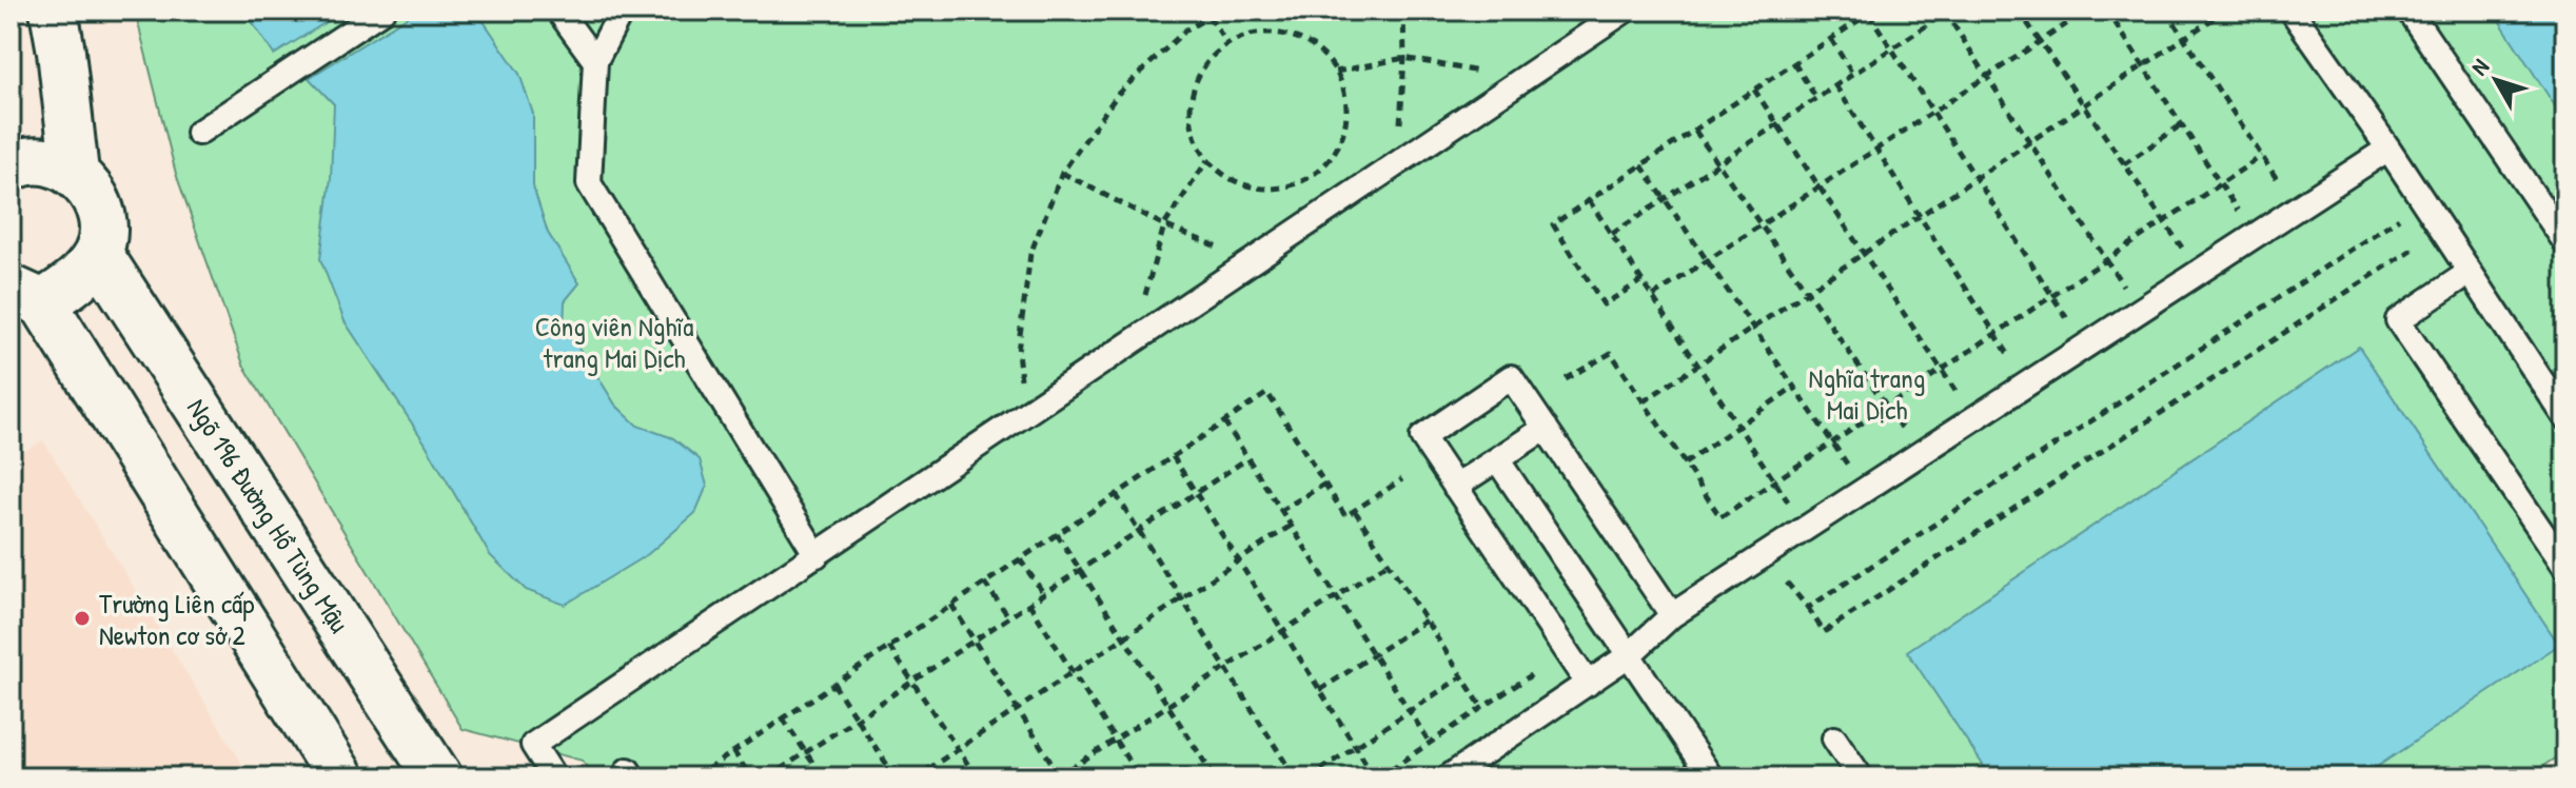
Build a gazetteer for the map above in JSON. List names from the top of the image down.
{
  "streets": {
    "street": ["Ngõ 196 Đường Hồ Tùng Mậu"]
  },
  "parks": ["Công viên Nghĩa trang Mai Dịch", "Nghĩa trang Mai Dịch"],
  "places": ["Trường Liên cấp Newton cơ sở 2"],
  "north": "top left"
}
